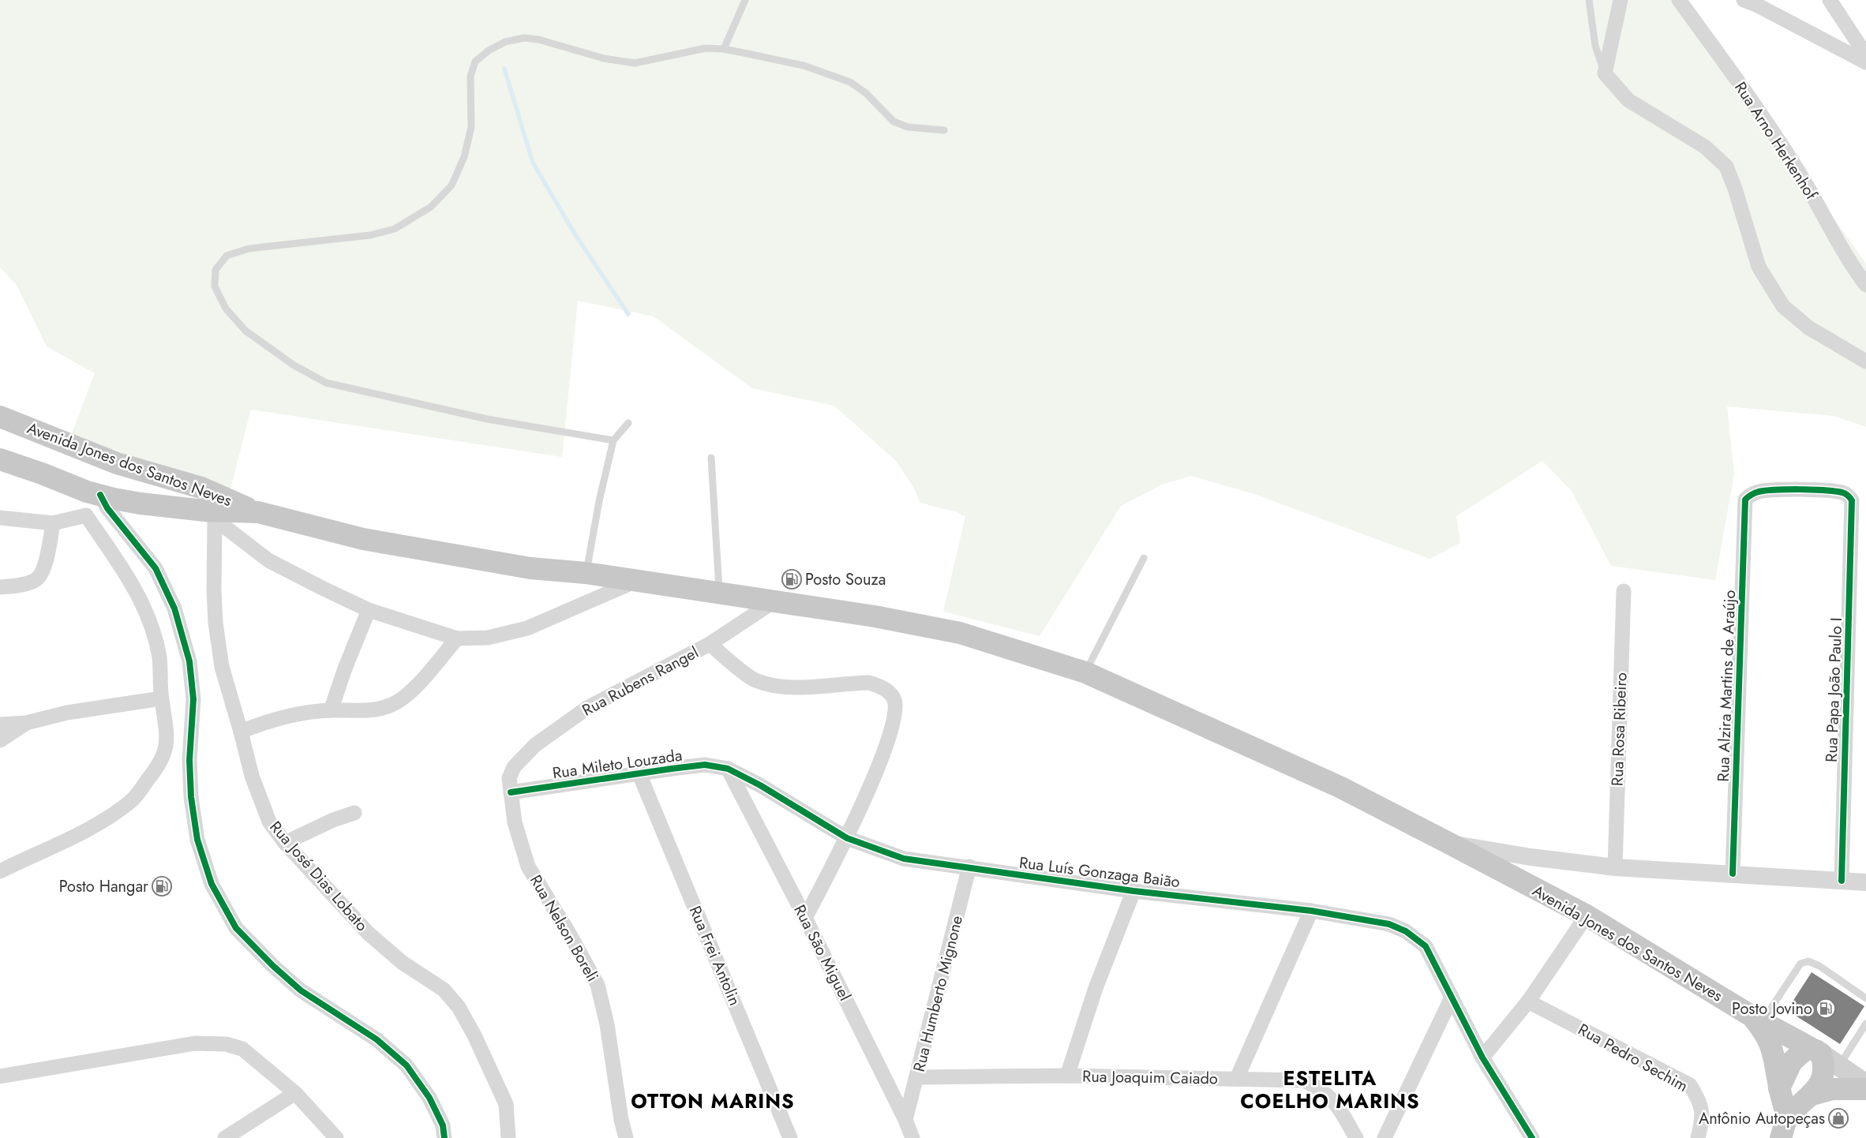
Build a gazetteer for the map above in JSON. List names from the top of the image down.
{
  "streets": {
    "highway": ["Avenida Jones dos Santos Neves"],
    "street": [
      "Rua Arno Herkenhof",
      "Rua Rubens Rangel",
      "Rua Alzira Martins de Araújo",
      "Rua Papa João Paulo I",
      "Rua Rosa Ribeiro",
      "Rua Mileto Louzada",
      "Rua Luís Gonzaga Baião",
      "Rua José Dias Lobato",
      "Rua Nelson Boreli",
      "Rua São Miguel",
      "Rua Frei Antolin",
      "Rua Humberto Mignone",
      "Rua Pedro Sechim",
      "Rua Joaquim Caiado"
    ]
  },
  "crossings": [
    ["Avenida Jones dos Santos Neves", "Rua Rubens Rangel"],
    ["Rua Rubens Rangel", "Rua Nelson Boreli"],
    ["Rua Alzira Martins de Araújo", "Rua Papa João Paulo I"],
    ["Rua Mileto Louzada", "Rua Luís Gonzaga Baião"],
    ["Rua Mileto Louzada", "Rua Nelson Boreli"],
    ["Rua Mileto Louzada", "Rua São Miguel"],
    ["Rua Mileto Louzada", "Rua Frei Antolin"],
    ["Rua Luís Gonzaga Baião", "Rua São Miguel"],
    ["Rua Luís Gonzaga Baião", "Rua Humberto Mignone"],
    ["Rua São Miguel", "Rua Humberto Mignone"],
    ["Rua Humberto Mignone", "Rua Joaquim Caiado"]
  ],
  "districts": ["ESTELITA COELHO MARINS", "OTTON MARINS"],
  "places": {
    "fuel station": ["Posto Souza", "Posto Hangar", "Posto Jovino"],
    "shop": ["Antônio Autopeças"]
  }
}
